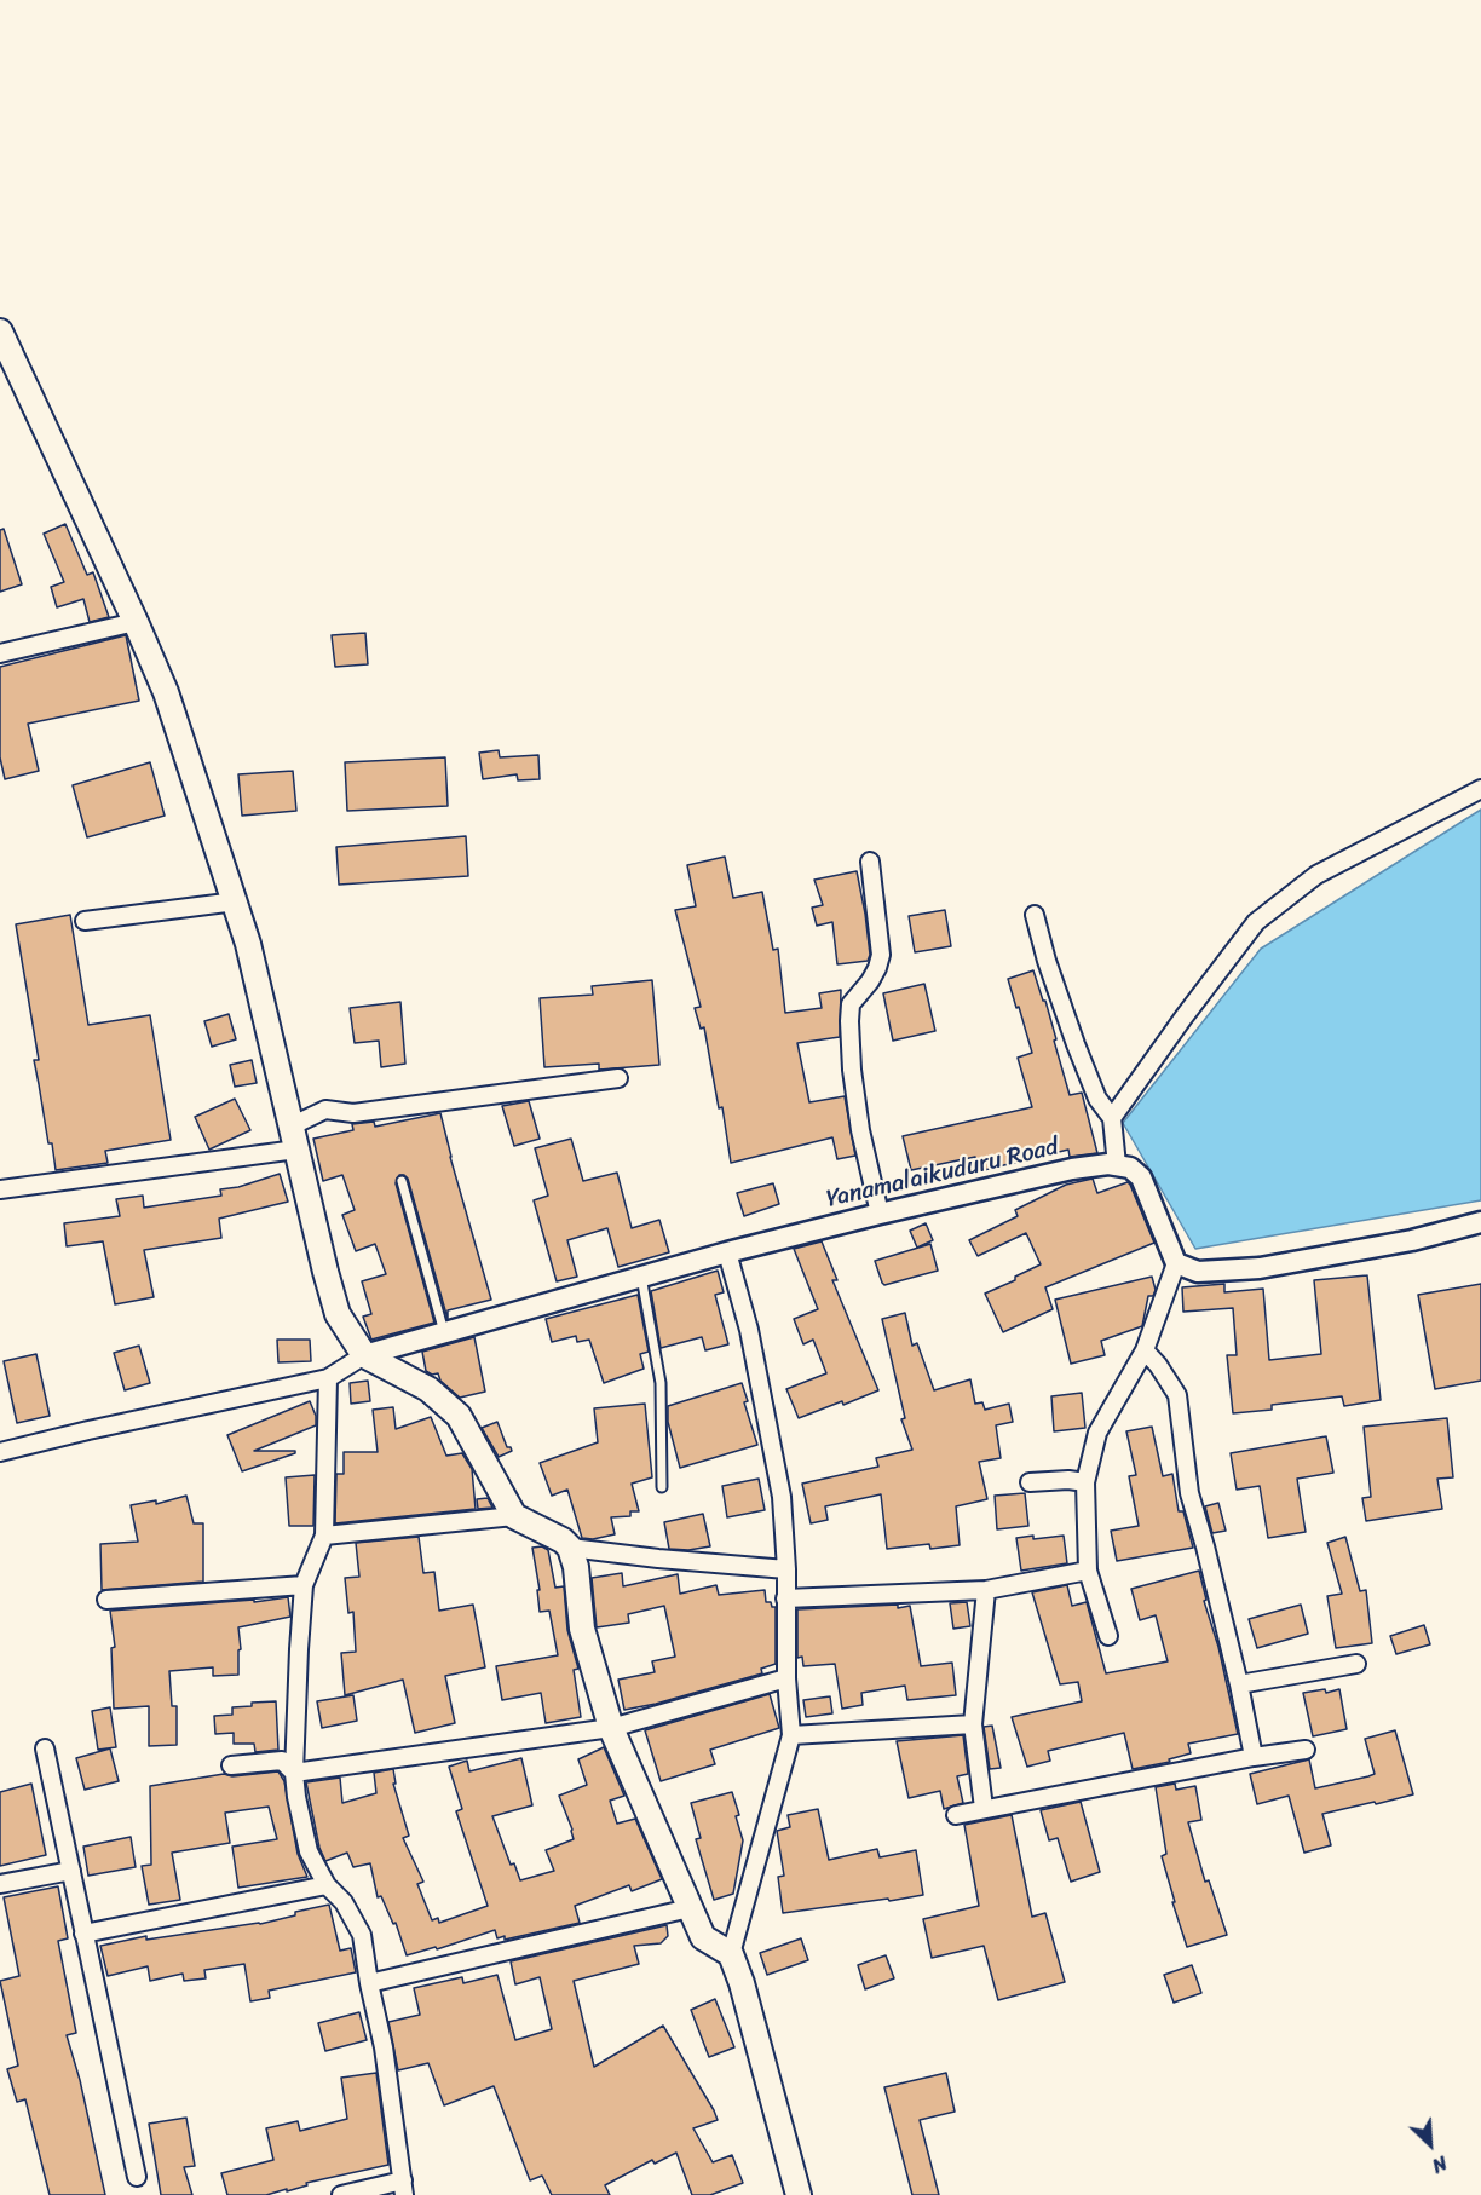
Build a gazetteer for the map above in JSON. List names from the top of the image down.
{
  "streets": {
    "street": ["Yanamalaikuduru Road"]
  },
  "north": "bottom right"
}
